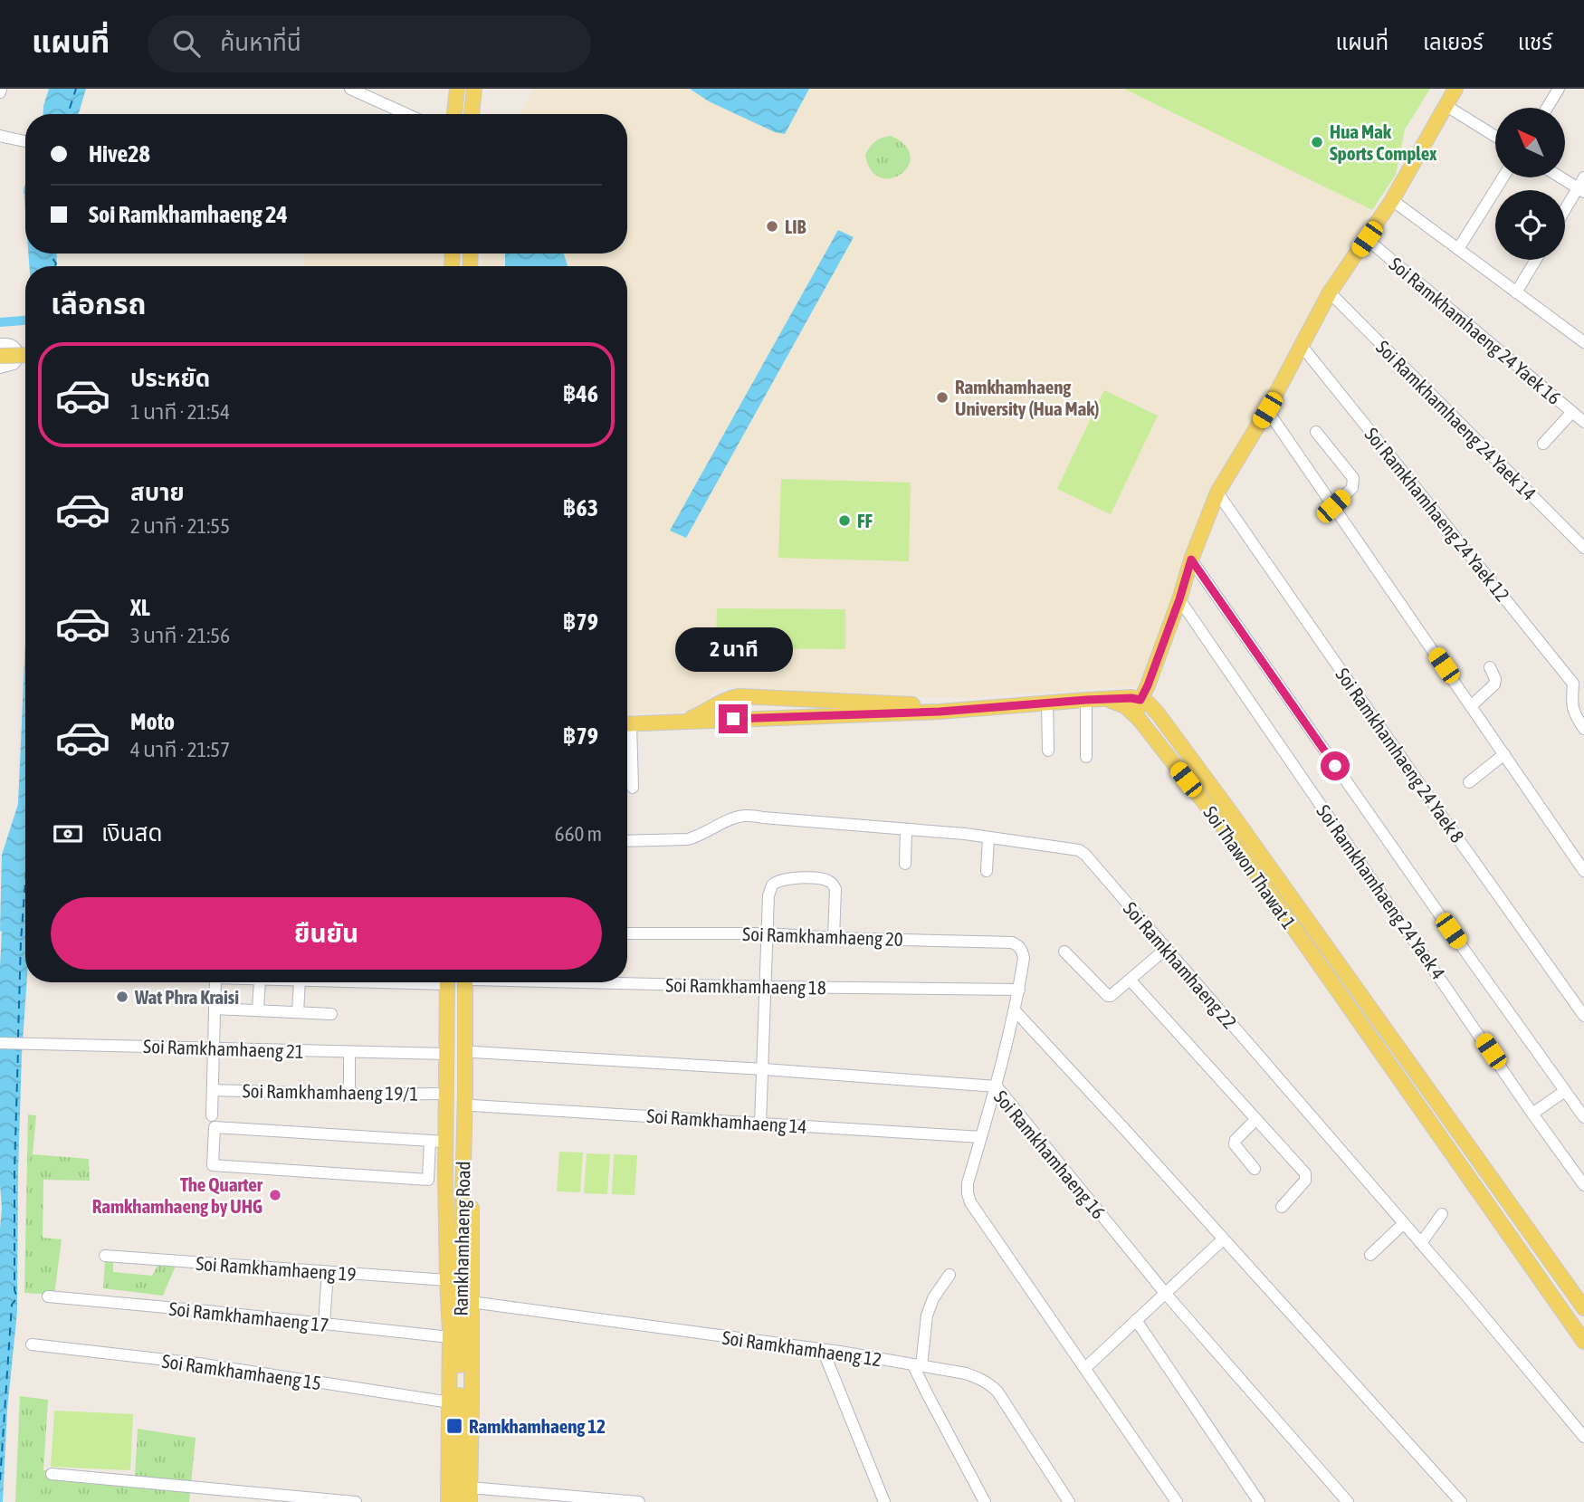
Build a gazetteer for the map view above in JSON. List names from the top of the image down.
{
  "streets": {
    "main road": ["Soi Thawon Thawat 1", "Ramkhamhaeng Road"],
    "street": [
      "Soi Ramkhamhaeng 24 Yaek 16",
      "Soi Ramkhamhaeng 24 Yaek 14",
      "Soi Ramkhamhaeng 24 Yaek 12",
      "Soi Ramkhamhaeng 24 Yaek 8",
      "Soi Ramkhamhaeng 24 Yaek 4",
      "Soi Ramkhamhaeng 20",
      "Soi Ramkhamhaeng 22",
      "Soi Ramkhamhaeng 18",
      "Soi Ramkhamhaeng 21",
      "Soi Ramkhamhaeng 19/1",
      "Soi Ramkhamhaeng 14",
      "Soi Ramkhamhaeng 16",
      "Soi Ramkhamhaeng 19",
      "Soi Ramkhamhaeng 17",
      "Soi Ramkhamhaeng 12",
      "Soi Ramkhamhaeng 15"
    ]
  },
  "crossings": [
    ["Soi Ramkhamhaeng 20", "Soi Ramkhamhaeng 18"],
    ["Soi Ramkhamhaeng 21", "Ramkhamhaeng Road"],
    ["Soi Ramkhamhaeng 19/1", "Ramkhamhaeng Road"],
    ["Soi Ramkhamhaeng 14", "Ramkhamhaeng Road"],
    ["Soi Ramkhamhaeng 16", "Ramkhamhaeng Road"],
    ["Ramkhamhaeng Road", "Soi Ramkhamhaeng 19"],
    ["Ramkhamhaeng Road", "Soi Ramkhamhaeng 17"],
    ["Ramkhamhaeng Road", "Soi Ramkhamhaeng 12"],
    ["Ramkhamhaeng Road", "Soi Ramkhamhaeng 15"]
  ],
  "places": {
    "other": [
      "Hua Mak Sports Complex",
      "LIB",
      "Ramkhamhaeng University (Hua Mak)",
      "FF",
      "Wat Phra Kraisi",
      "The Quarter Ramkhamhaeng by UHG"
    ],
    "transit": ["Ramkhamhaeng 12"]
  },
  "north": "top left",
  "page": {
    "header": "แผนที่",
    "search": "ค้นหาที่นี่",
    "nav": ["แผนที่", "เลเยอร์", "แชร์"],
    "banner": ["Hive28", "Soi Ramkhamhaeng 24"],
    "heading": "เลือกรถ",
    "list": [
      {
        "name": "ประหยัด",
        "note": "1 นาที · 21:54",
        "value": "฿46"
      },
      {
        "name": "สบาย",
        "note": "2 นาที · 21:55",
        "value": "฿63"
      },
      {
        "name": "XL",
        "note": "3 นาที · 21:56",
        "value": "฿79"
      },
      {
        "name": "Moto",
        "note": "4 นาที · 21:57",
        "value": "฿79"
      }
    ],
    "bubble": "2 นาที",
    "pay": ["เงินสด", "660 m"],
    "buttons": "ยืนยัน"
  }
}
